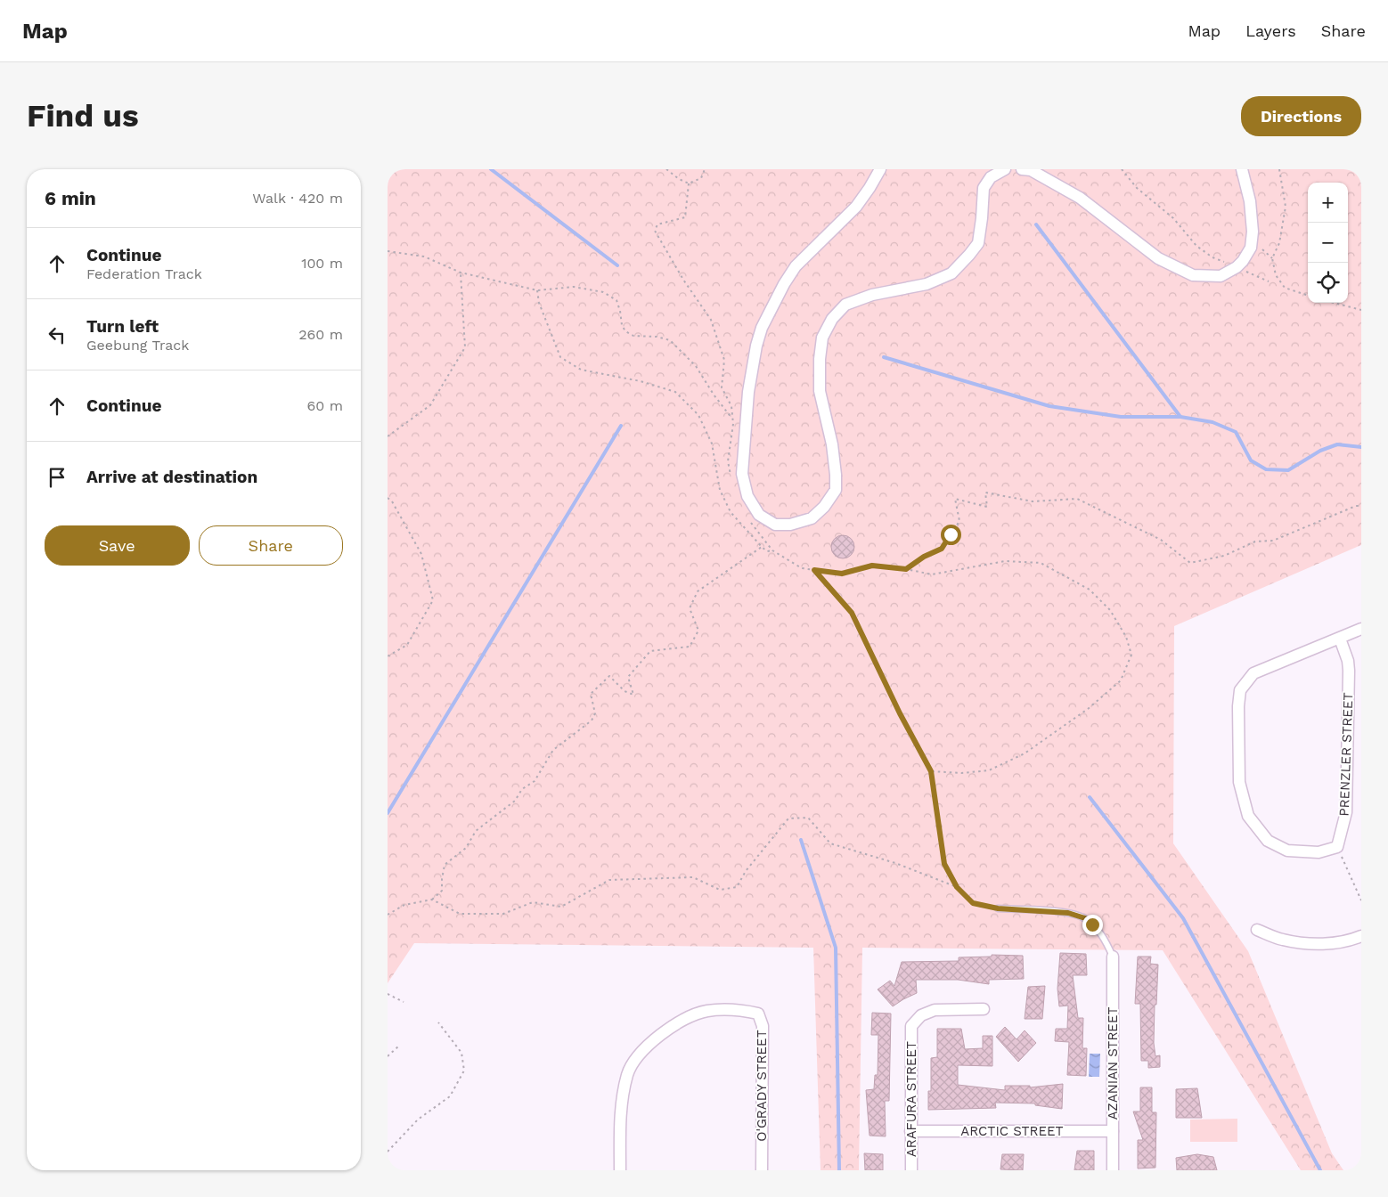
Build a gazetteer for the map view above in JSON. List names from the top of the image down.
{
  "streets": {
    "street": [
      "PRENZLER STREET",
      "AZANIAN STREET",
      "O'GRADY STREET",
      "ARAFURA STREET",
      "ARCTIC STREET"
    ]
  },
  "crossings": [
    ["AZANIAN STREET", "ARCTIC STREET"],
    ["ARAFURA STREET", "ARCTIC STREET"]
  ],
  "page": {
    "header": "Map",
    "nav": ["Map", "Layers", "Share"],
    "buttons": [
      "Directions",
      ["Save", "Share"]
    ],
    "title": "Find us",
    "heading": ["6 min", "Walk · 420 m"],
    "map_buttons": ["+", "−"],
    "list": [
      ["Continue", "Federation Track", "100 m"],
      ["Turn left", "Geebung Track", "260 m"],
      ["Continue", "60 m"],
      "Arrive at destination"
    ]
  }
}
